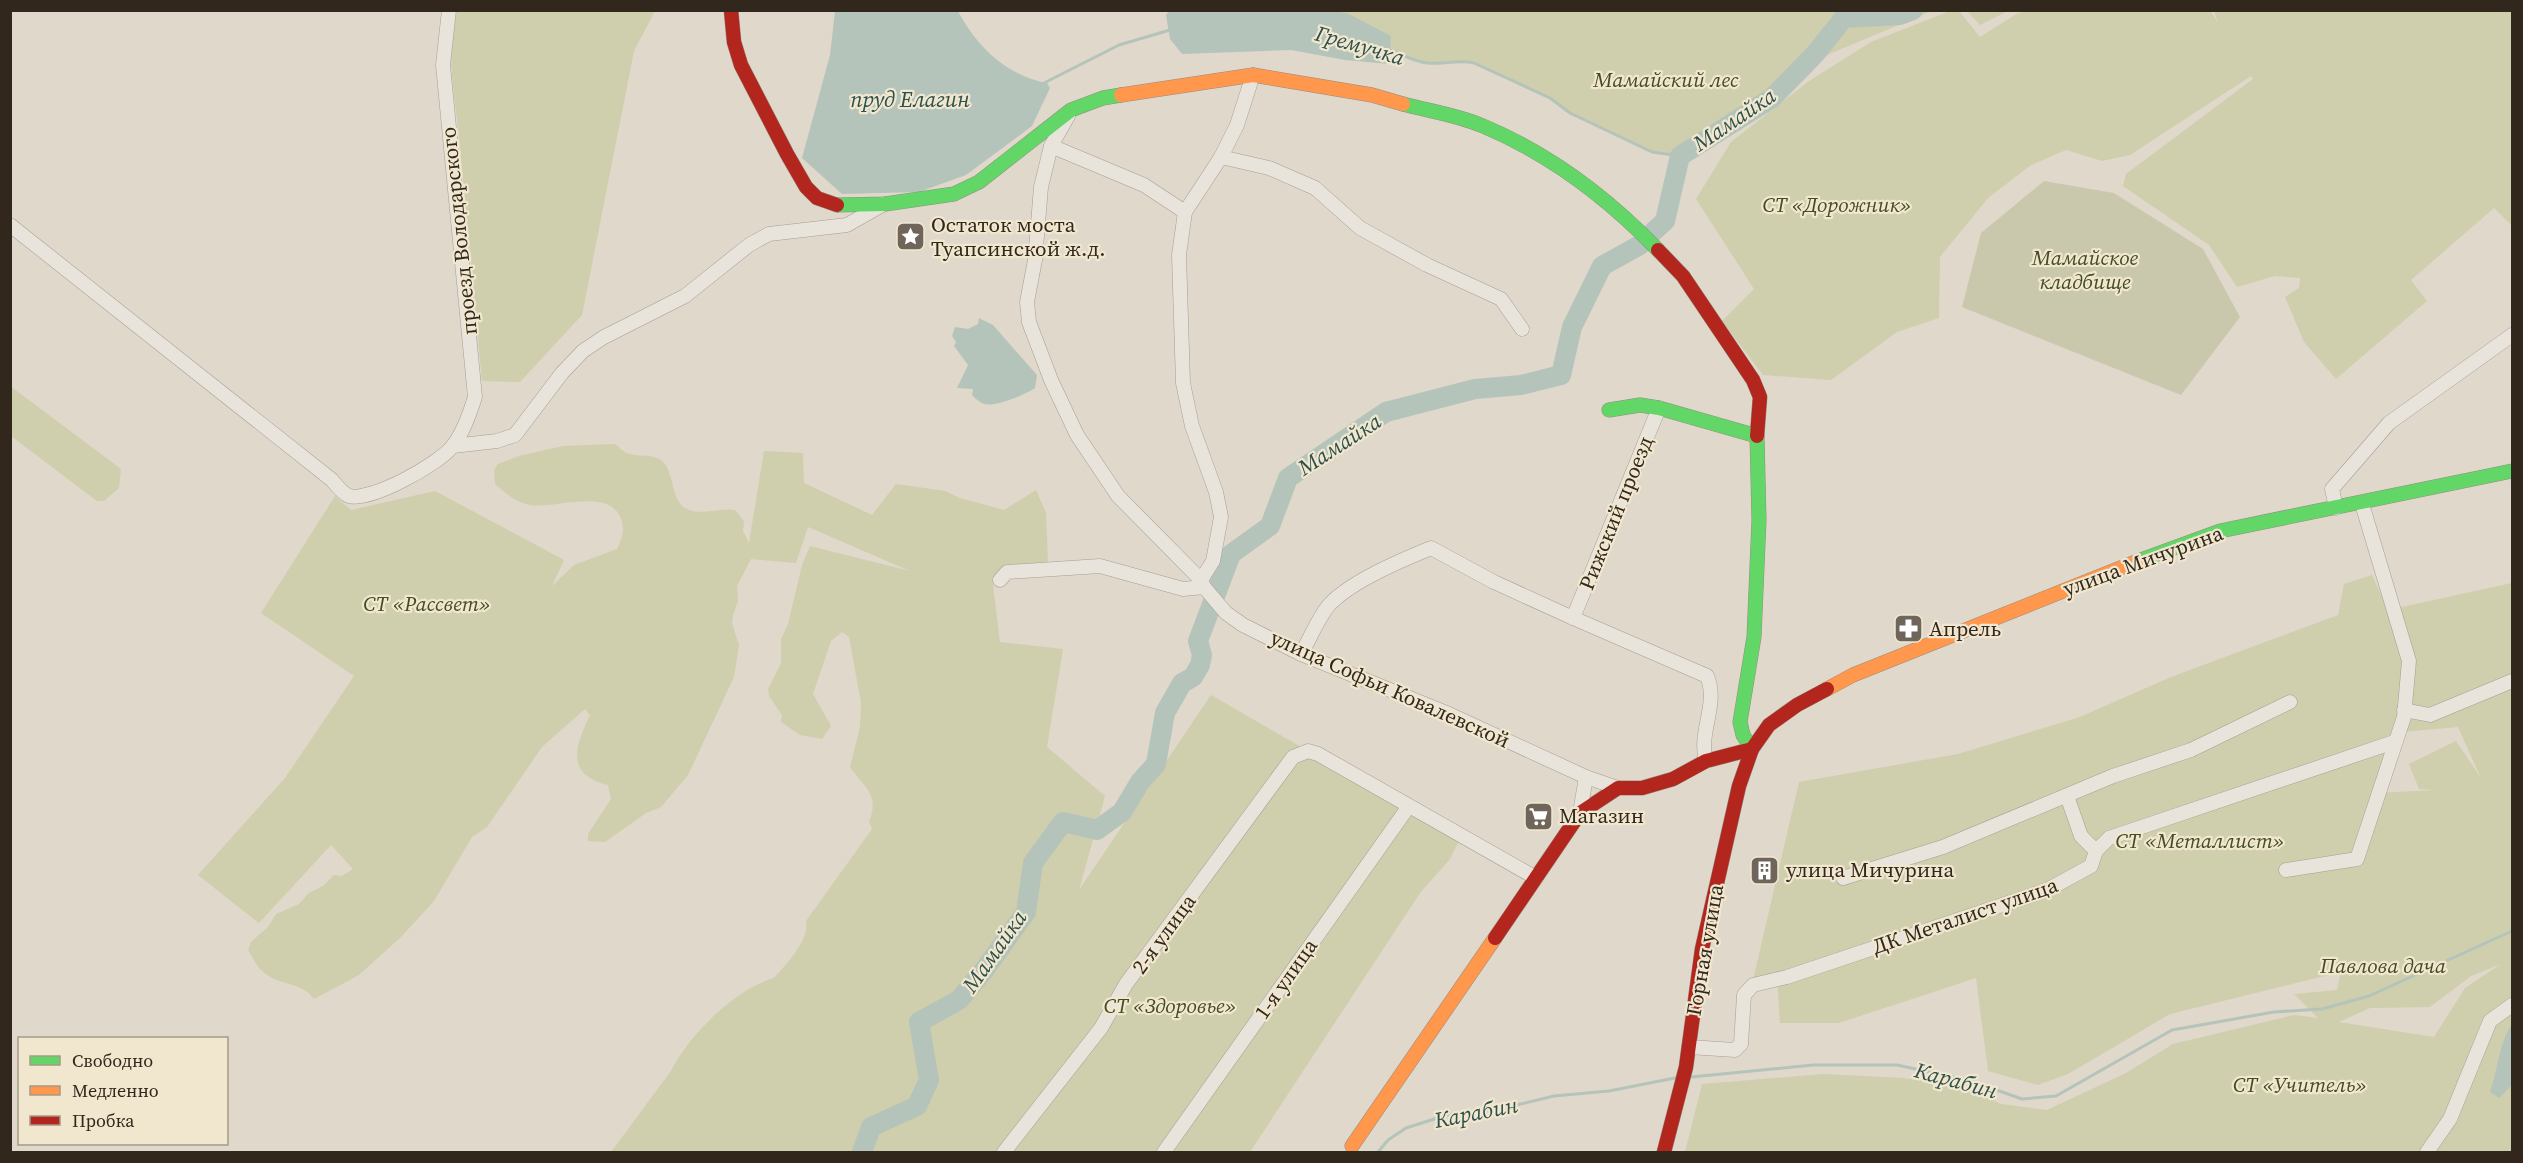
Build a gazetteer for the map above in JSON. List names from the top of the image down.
{
  "streets": {
    "street": [
      "проезд Володарского",
      "Рижский проезд",
      "улица Мичурина",
      "улица Софьи Ковалевской",
      "ДК Металист улица",
      "2-я улица",
      "Горная улица",
      "1-я улица"
    ]
  },
  "crossings": [
    ["улица Мичурина", "Горная улица"],
    ["ДК Металист улица", "Горная улица"],
    ["2-я улица", "1-я улица"]
  ],
  "water": [
    "Гремучка",
    "пруд Елагин",
    "Мамайка",
    "Карабин"
  ],
  "parks": [
    "Мамайский лес",
    "СТ «Дорожник»",
    "Мамайское кладбище",
    "СТ «Рассвет»",
    "СТ «Металлист»",
    "Павлова дача",
    "СТ «Здоровье»",
    "СТ «Учитель»"
  ],
  "places": {
    "place": ["Остаток моста Туапсинской ж.д."],
    "pharmacy": ["Апрель"],
    "supermarket": ["Магазин"],
    "building": ["улица Мичурина"]
  },
  "legend": ["Свободно", "Медленно", "Пробка"]
}
